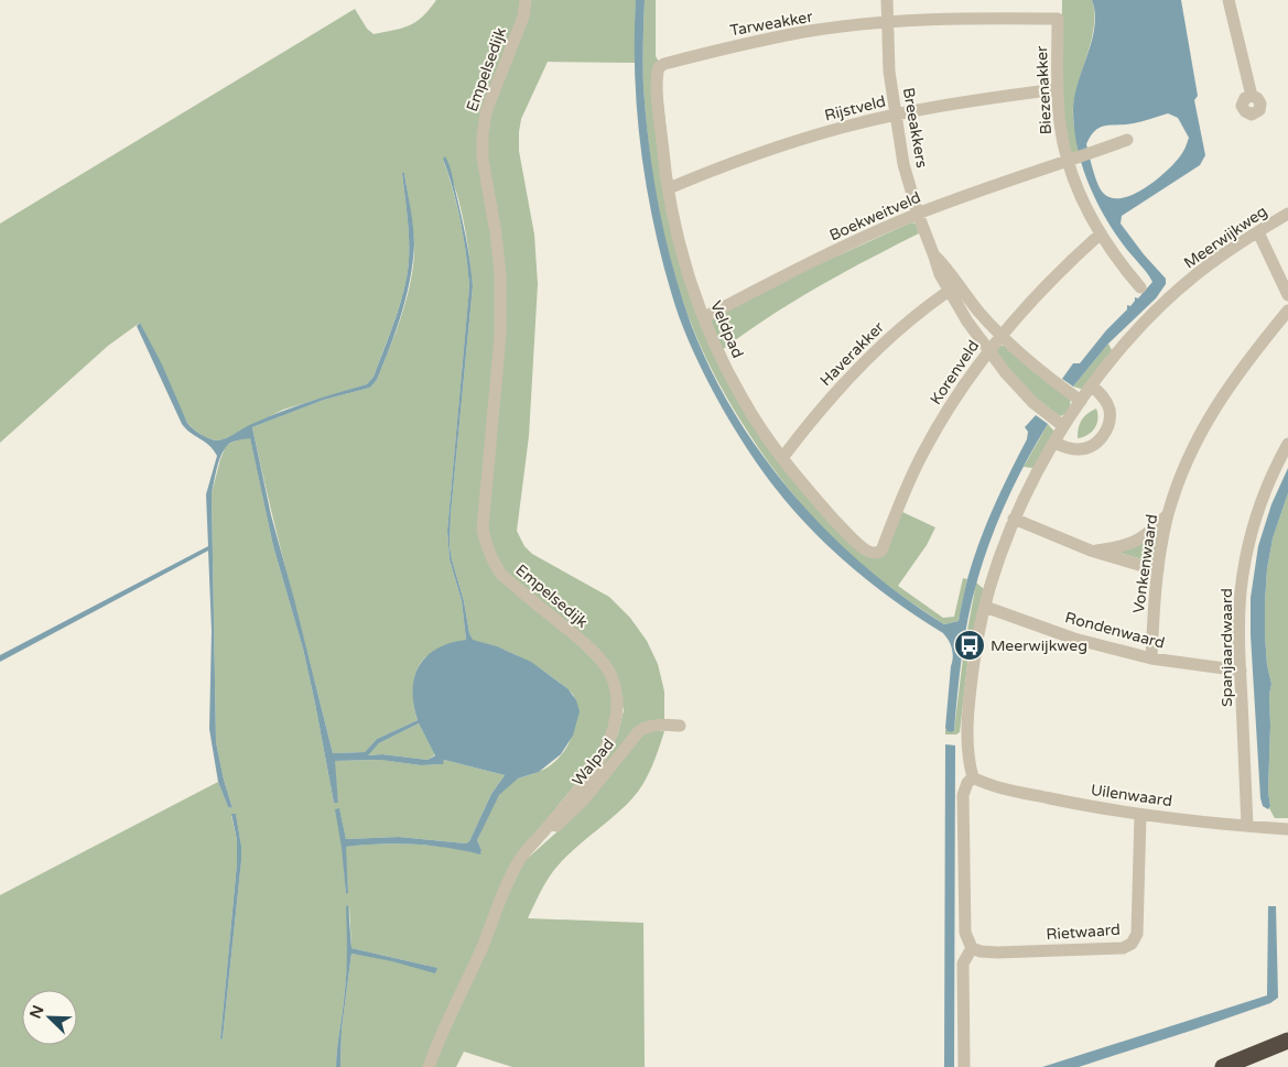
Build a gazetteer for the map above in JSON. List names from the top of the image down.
{
  "streets": {
    "street": [
      "Tarweakker",
      "Empelsedijk",
      "Biezenakker",
      "Rijstveld",
      "Breeakkers",
      "Boekweitveld",
      "Meerwijkweg",
      "Veldpad",
      "Haverakker",
      "Korenveld",
      "Vonkenwaard",
      "Rondenwaard",
      "Spanjaardwaard",
      "Walpad",
      "Uilenwaard",
      "Rietwaard"
    ]
  },
  "crossings": [
    ["Tarweakker", "Biezenakker"],
    ["Tarweakker", "Breeakkers"],
    ["Tarweakker", "Veldpad"],
    ["Empelsedijk", "Walpad"],
    ["Biezenakker", "Rijstveld"],
    ["Biezenakker", "Boekweitveld"],
    ["Biezenakker", "Korenveld"],
    ["Rijstveld", "Breeakkers"],
    ["Rijstveld", "Veldpad"],
    ["Breeakkers", "Boekweitveld"],
    ["Breeakkers", "Meerwijkweg"],
    ["Breeakkers", "Haverakker"],
    ["Breeakkers", "Korenveld"],
    ["Boekweitveld", "Veldpad"],
    ["Meerwijkweg", "Rondenwaard"],
    ["Meerwijkweg", "Uilenwaard"],
    ["Veldpad", "Haverakker"],
    ["Veldpad", "Korenveld"],
    ["Vonkenwaard", "Rondenwaard"],
    ["Rondenwaard", "Spanjaardwaard"],
    ["Spanjaardwaard", "Uilenwaard"],
    ["Uilenwaard", "Rietwaard"]
  ],
  "places": {
    "bus stop": ["Meerwijkweg"]
  },
  "north": "top left"
}
